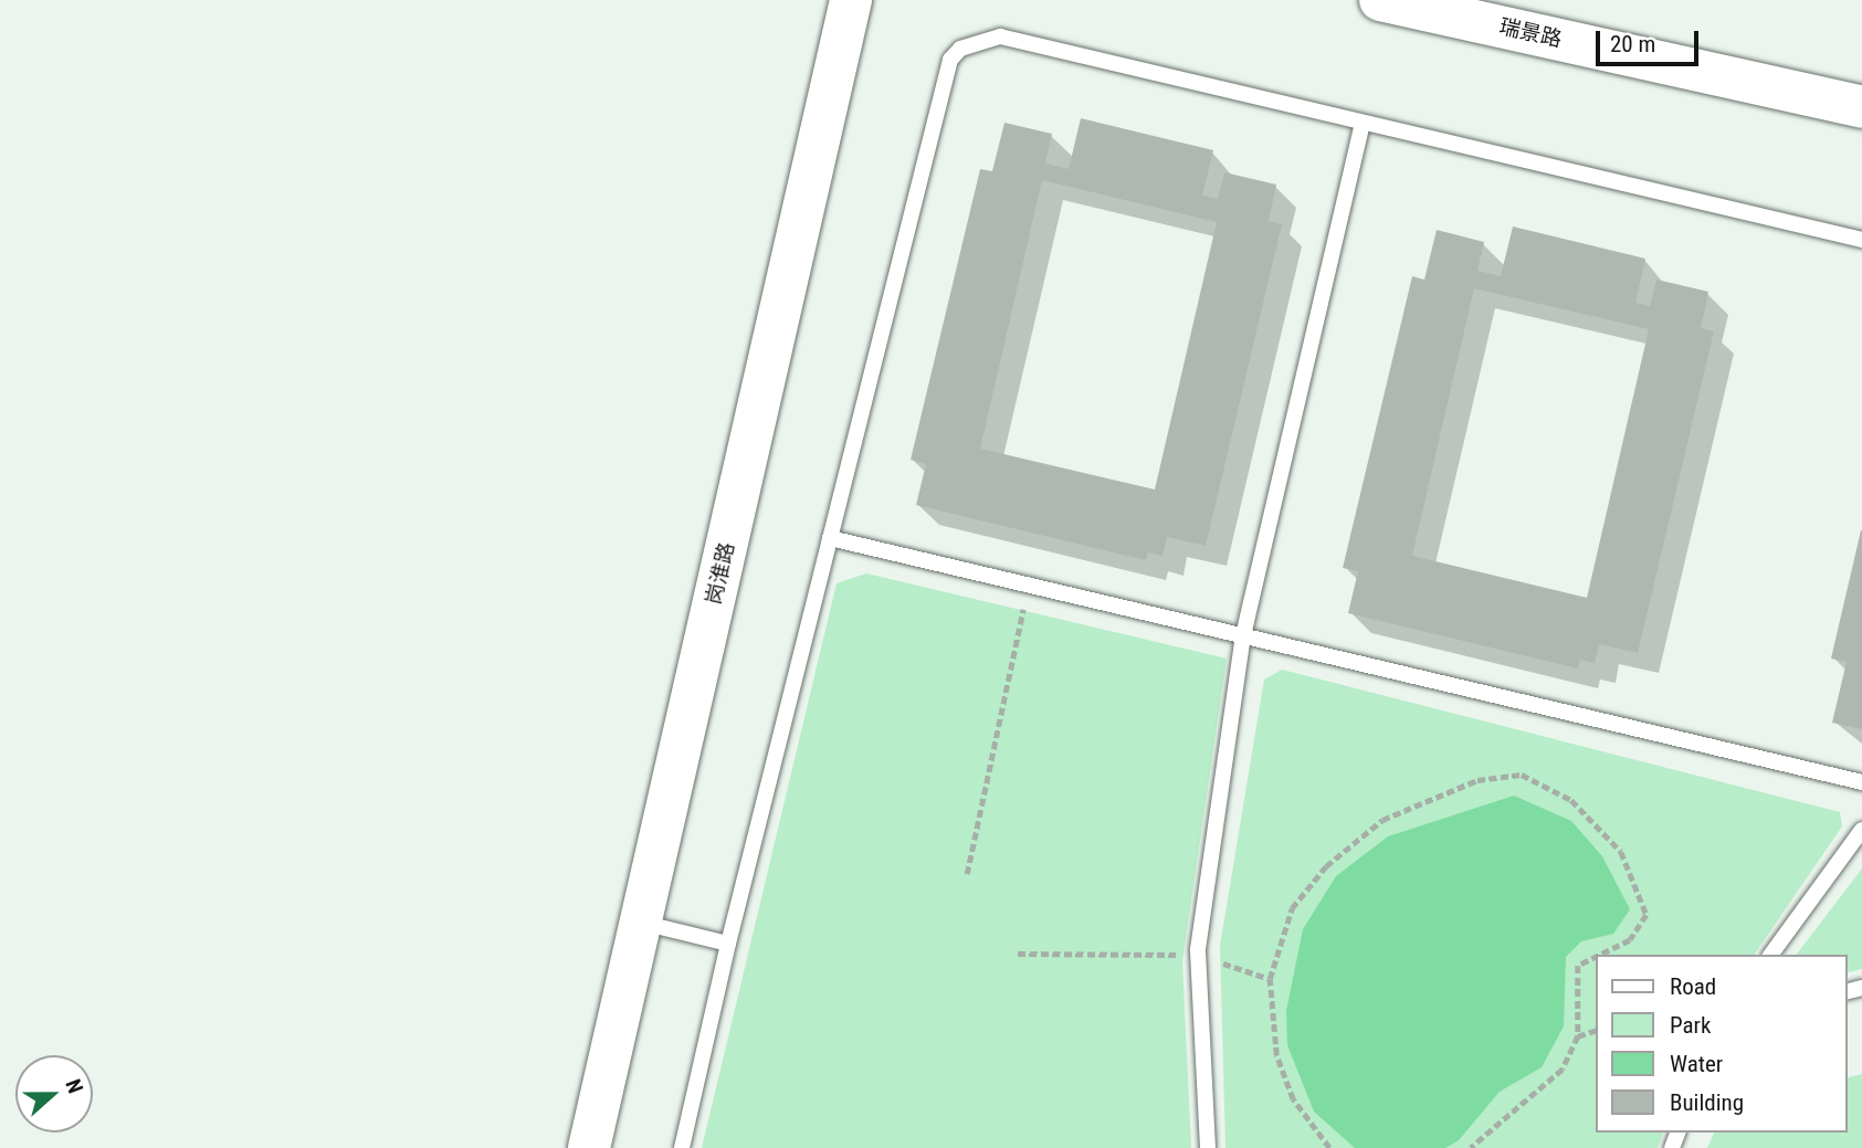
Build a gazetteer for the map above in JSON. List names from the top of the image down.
{
  "streets": {
    "street": ["瑞景路", "岗淮路"]
  },
  "legend": [
    "Road",
    "Park",
    "Water",
    "Building"
  ],
  "scale_bar": "20 m",
  "north": "right"
}
